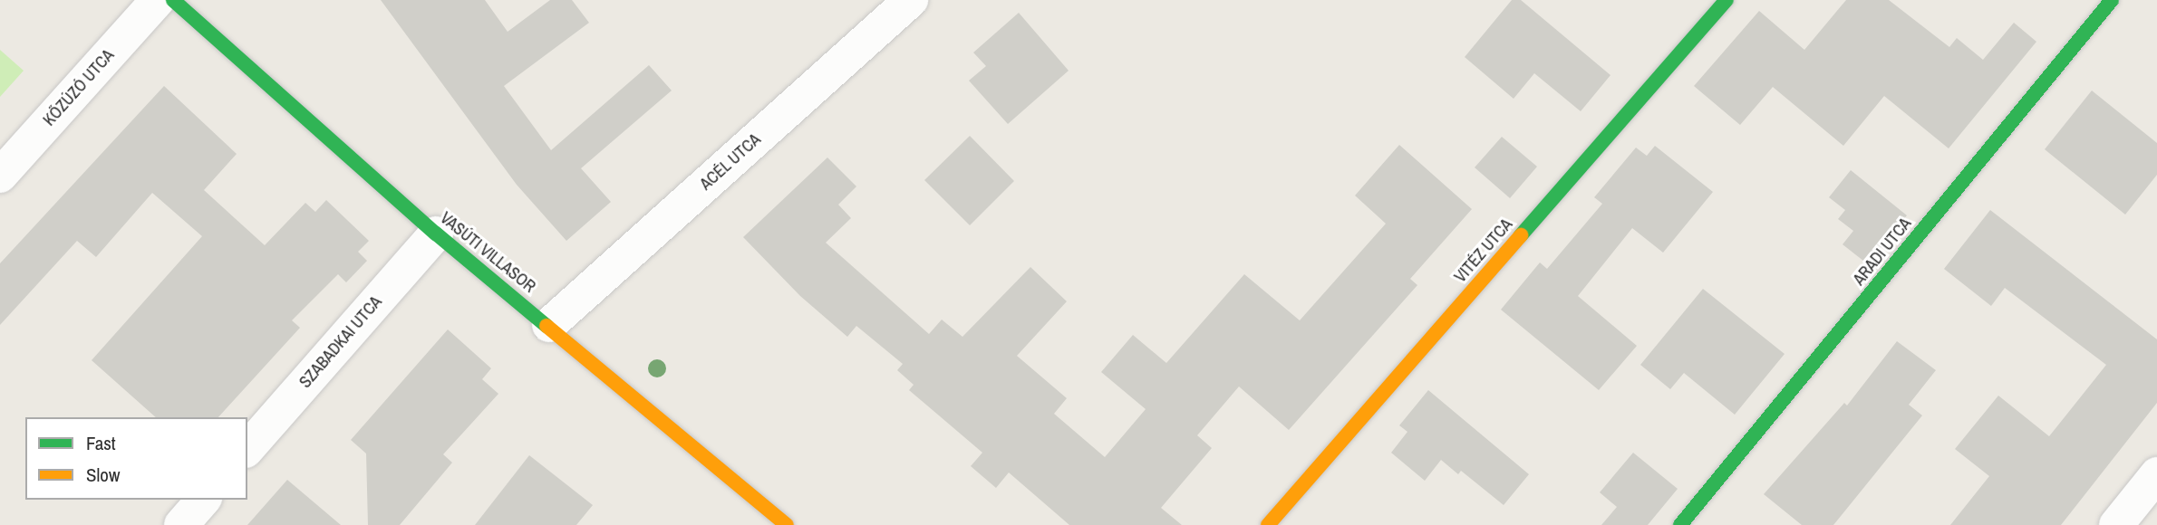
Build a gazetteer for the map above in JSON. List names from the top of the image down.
{
  "streets": {
    "street": [
      "KŐZÚZÓ UTCA",
      "ACÉL UTCA",
      "VITÉZ UTCA",
      "ARADI UTCA",
      "VASÚTI VILLASOR",
      "SZABADKAI UTCA"
    ]
  },
  "crossings": [
    ["ACÉL UTCA", "VASÚTI VILLASOR"],
    ["VASÚTI VILLASOR", "SZABADKAI UTCA"]
  ],
  "legend": ["Fast", "Slow"]
}
